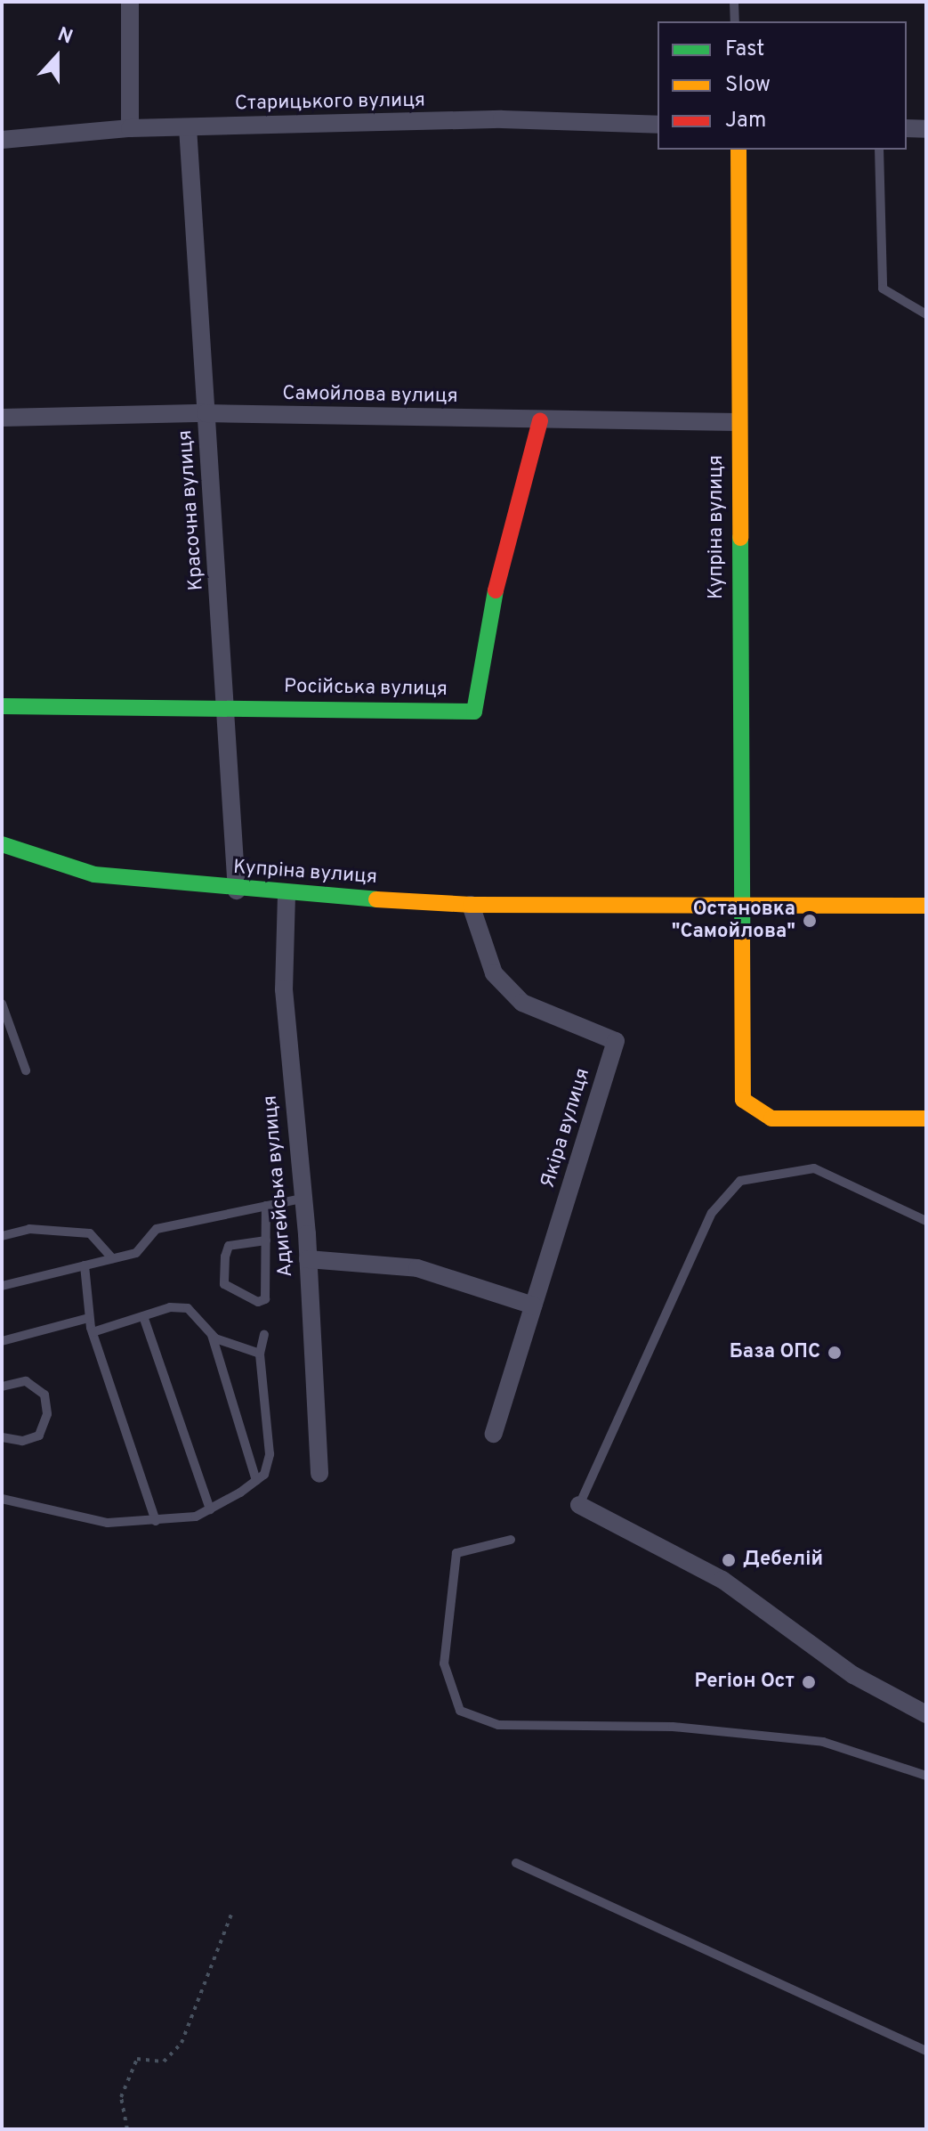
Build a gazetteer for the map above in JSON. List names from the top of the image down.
{
  "streets": {
    "street": [
      "Старицького вулиця",
      "Самойлова вулиця",
      "Красочна вулиця",
      "Купріна вулиця",
      "Російська вулиця",
      "Якіра вулиця",
      "Адигейська вулиця"
    ]
  },
  "crossings": [
    ["Старицького вулиця", "Красочна вулиця"],
    ["Самойлова вулиця", "Красочна вулиця"],
    ["Самойлова вулиця", "Купріна вулиця"],
    ["Самойлова вулиця", "Російська вулиця"],
    ["Красочна вулиця", "Купріна вулиця"],
    ["Красочна вулиця", "Російська вулиця"],
    ["Купріна вулиця", "Якіра вулиця"],
    ["Купріна вулиця", "Адигейська вулиця"]
  ],
  "places": [
    "Остановка \"Самойлова\"",
    "База ОПС",
    "Дебелій",
    "Регіон Ост"
  ],
  "legend": ["Fast", "Slow", "Jam"],
  "north": "top"
}
